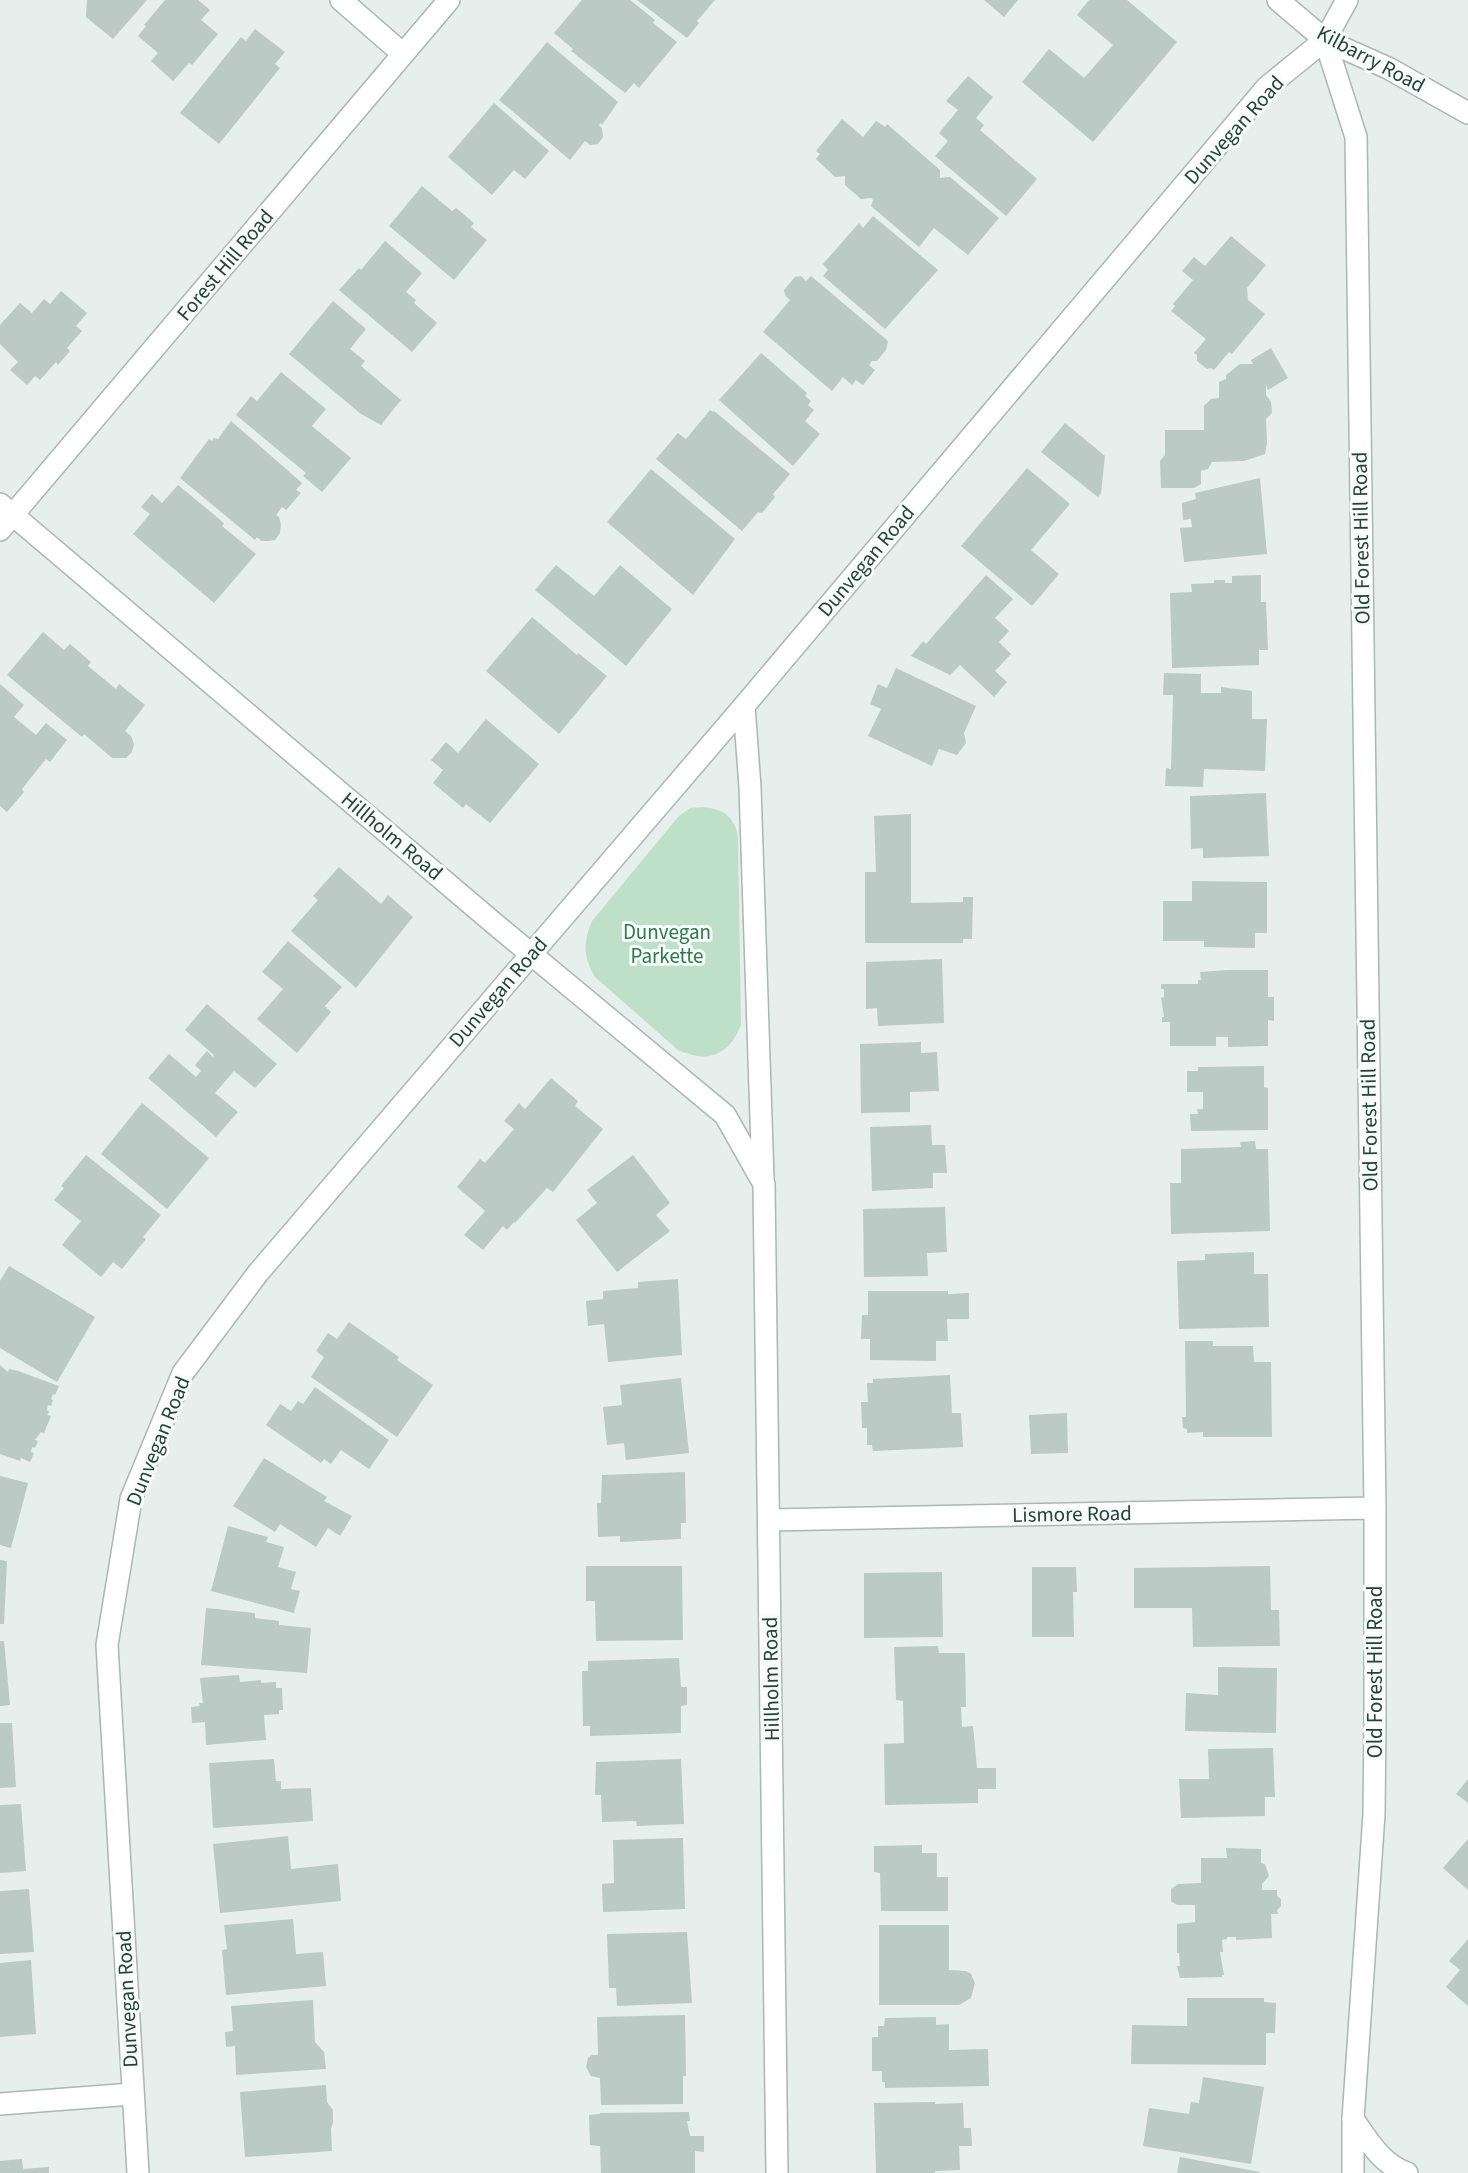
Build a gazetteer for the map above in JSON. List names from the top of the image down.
{
  "streets": {
    "street": [
      "Kilbarry Road",
      "Dunvegan Road",
      "Forest Hill Road",
      "Old Forest Hill Road",
      "Hillholm Road",
      "Lismore Road"
    ]
  },
  "crossings": [
    ["Kilbarry Road", "Dunvegan Road"],
    ["Kilbarry Road", "Old Forest Hill Road"],
    ["Dunvegan Road", "Old Forest Hill Road"],
    ["Dunvegan Road", "Hillholm Road"],
    ["Forest Hill Road", "Hillholm Road"],
    ["Old Forest Hill Road", "Lismore Road"],
    ["Hillholm Road", "Lismore Road"]
  ],
  "parks": ["Dunvegan Parkette"]
}
